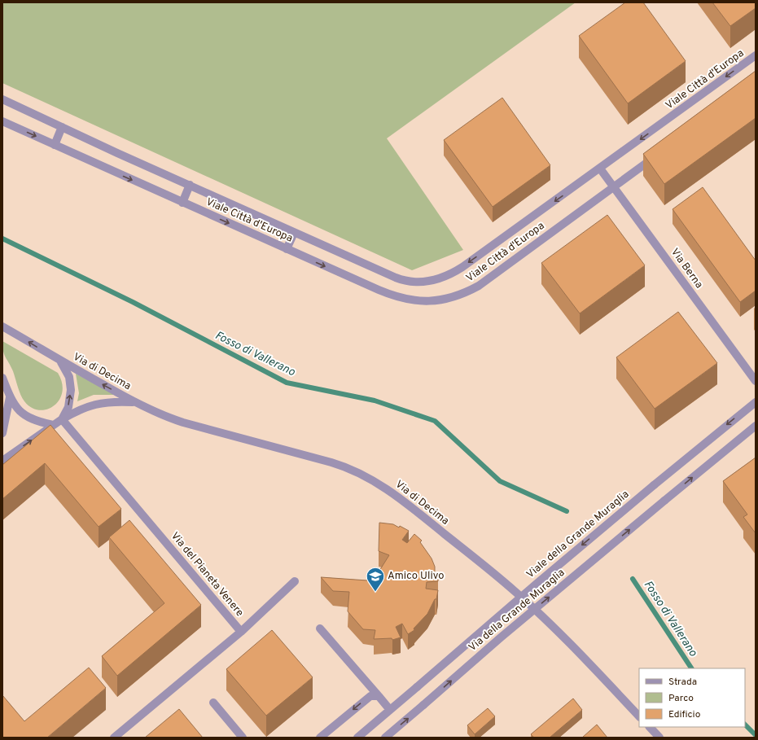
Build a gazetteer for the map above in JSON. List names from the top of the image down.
{
  "streets": {
    "street": [
      "Viale Città d'Europa",
      "Via Berna",
      "Via di Decima",
      "Viale della Grande Muraglia",
      "Via del Pianeta Venere",
      "Via della Grande Muraglia"
    ]
  },
  "crossings": [
    ["Viale Città d'Europa", "Via Berna"],
    ["Via di Decima", "Via del Pianeta Venere"]
  ],
  "one_way": ["Viale della Grande Muraglia", "Via della Grande Muraglia"],
  "water": ["Fosso di Vallerano"],
  "places": {
    "school or university": ["Amico Ulivo"]
  },
  "legend": ["Strada", "Parco", "Edificio"]
}
